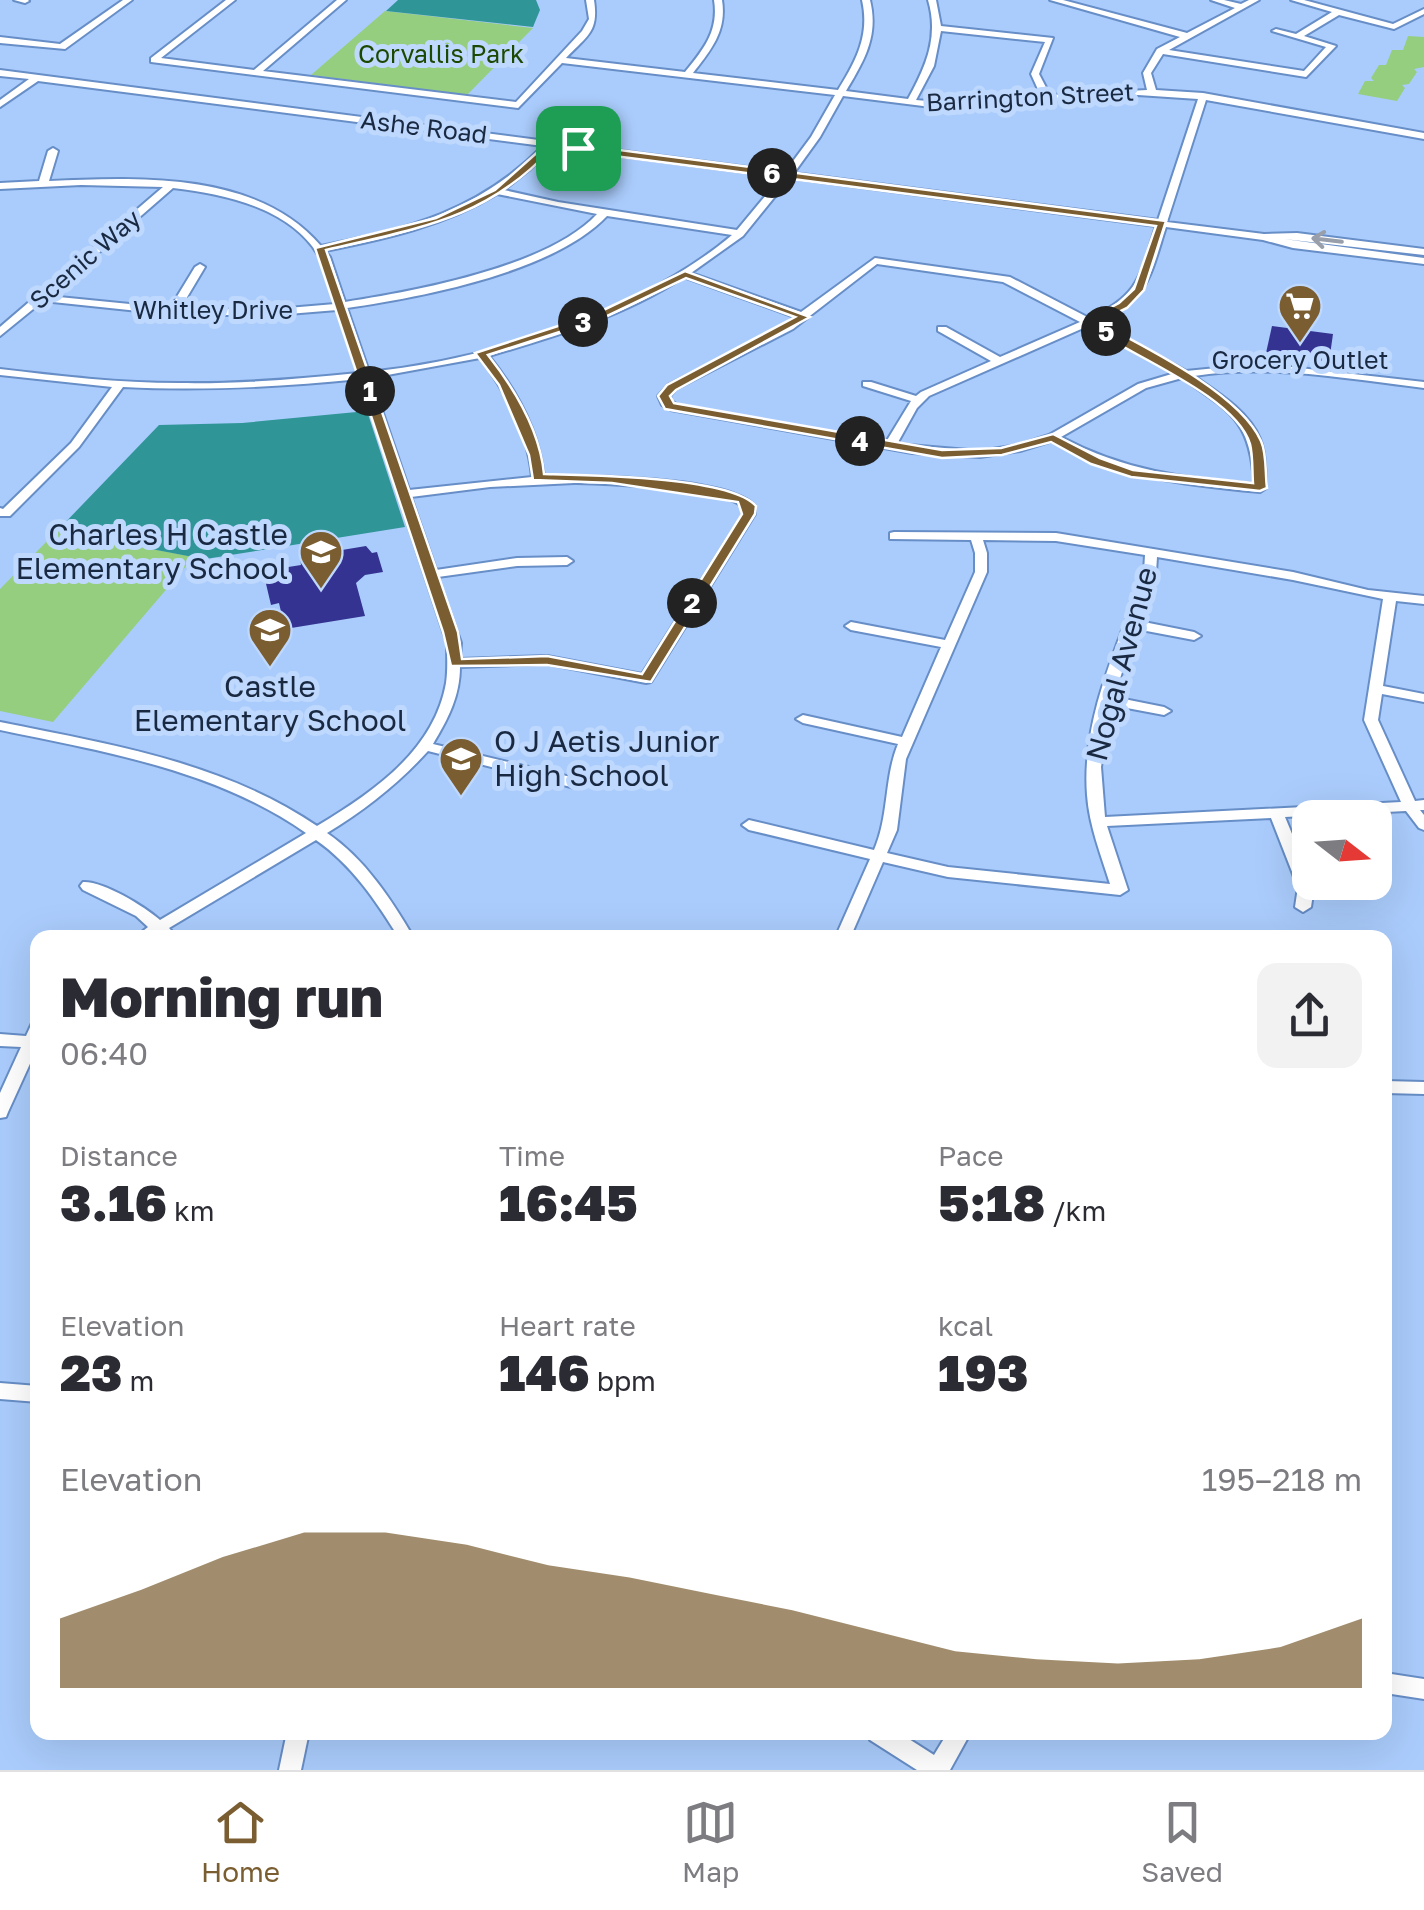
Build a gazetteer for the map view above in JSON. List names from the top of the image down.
{
  "streets": {
    "street": [
      "Barrington Street",
      "Ashe Road",
      "Scenic Way",
      "Whitley Drive",
      "Nogal Avenue"
    ]
  },
  "crossings": [
    ["Scenic Way", "Whitley Drive"]
  ],
  "parks": ["Corvallis Park"],
  "places": {
    "supermarket": ["Grocery Outlet"],
    "school or university": ["Charles H Castle Elementary School", "Castle Elementary School", "O J Aetis Junior High School"]
  },
  "north": "right",
  "page": {
    "pins": [
      "6",
      "3",
      "5",
      "1",
      "4",
      "2"
    ],
    "heading": ["Morning run", "06:40"],
    "stats": [
      ["Distance", "3.16 km"],
      ["Time", "16:45"],
      ["Pace", "5:18 /km"],
      ["Elevation", "23 m"],
      ["Heart rate", "146 bpm"],
      ["kcal", "193"]
    ],
    "chart": ["Elevation", "195–218 m"],
    "tabs": ["Home", "Map", "Saved"]
  }
}
